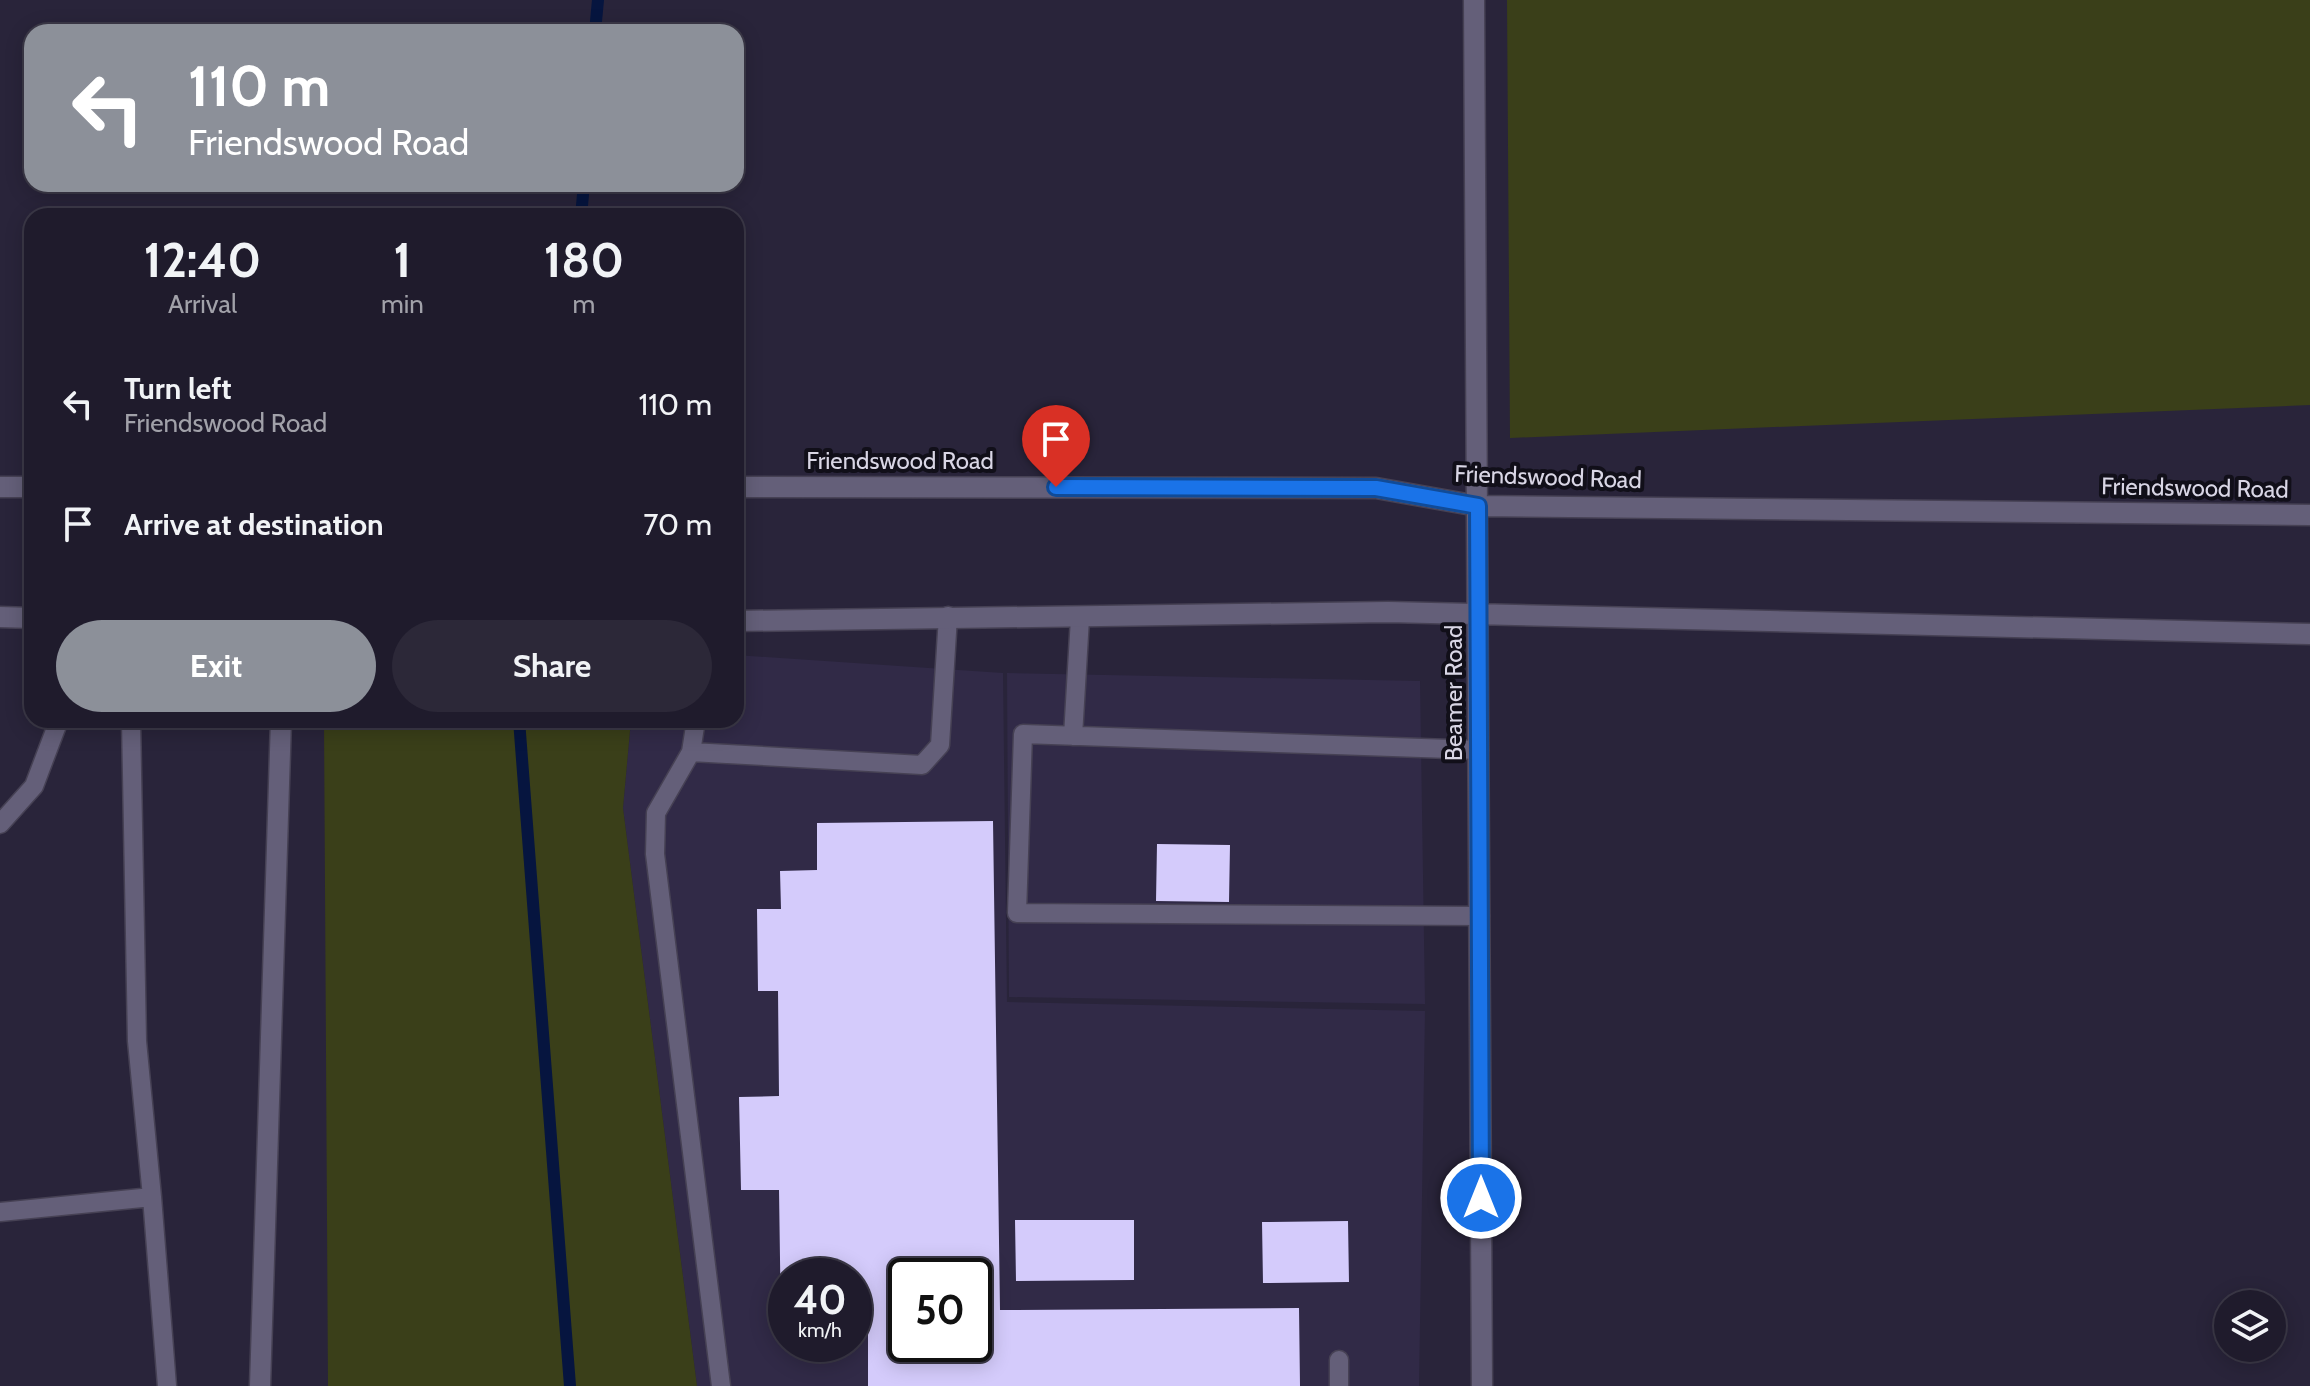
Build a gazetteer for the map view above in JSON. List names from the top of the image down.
{
  "streets": {
    "main road": ["Friendswood Road", "Beamer Road"]
  },
  "crossings": [
    ["Friendswood Road", "Beamer Road"]
  ],
  "page": {
    "turn": ["110 m", "Friendswood Road"],
    "eta": [
      "12:40",
      "Arrival",
      "1",
      "min",
      "180",
      "m"
    ],
    "list": [
      {
        "name": "Turn left",
        "note": "Friendswood Road",
        "value": "110 m"
      },
      {
        "name": "Arrive at destination",
        "value": "70 m"
      }
    ],
    "buttons": ["Exit", "Share"],
    "speed": "40 km/h",
    "limit": "50"
  }
}
